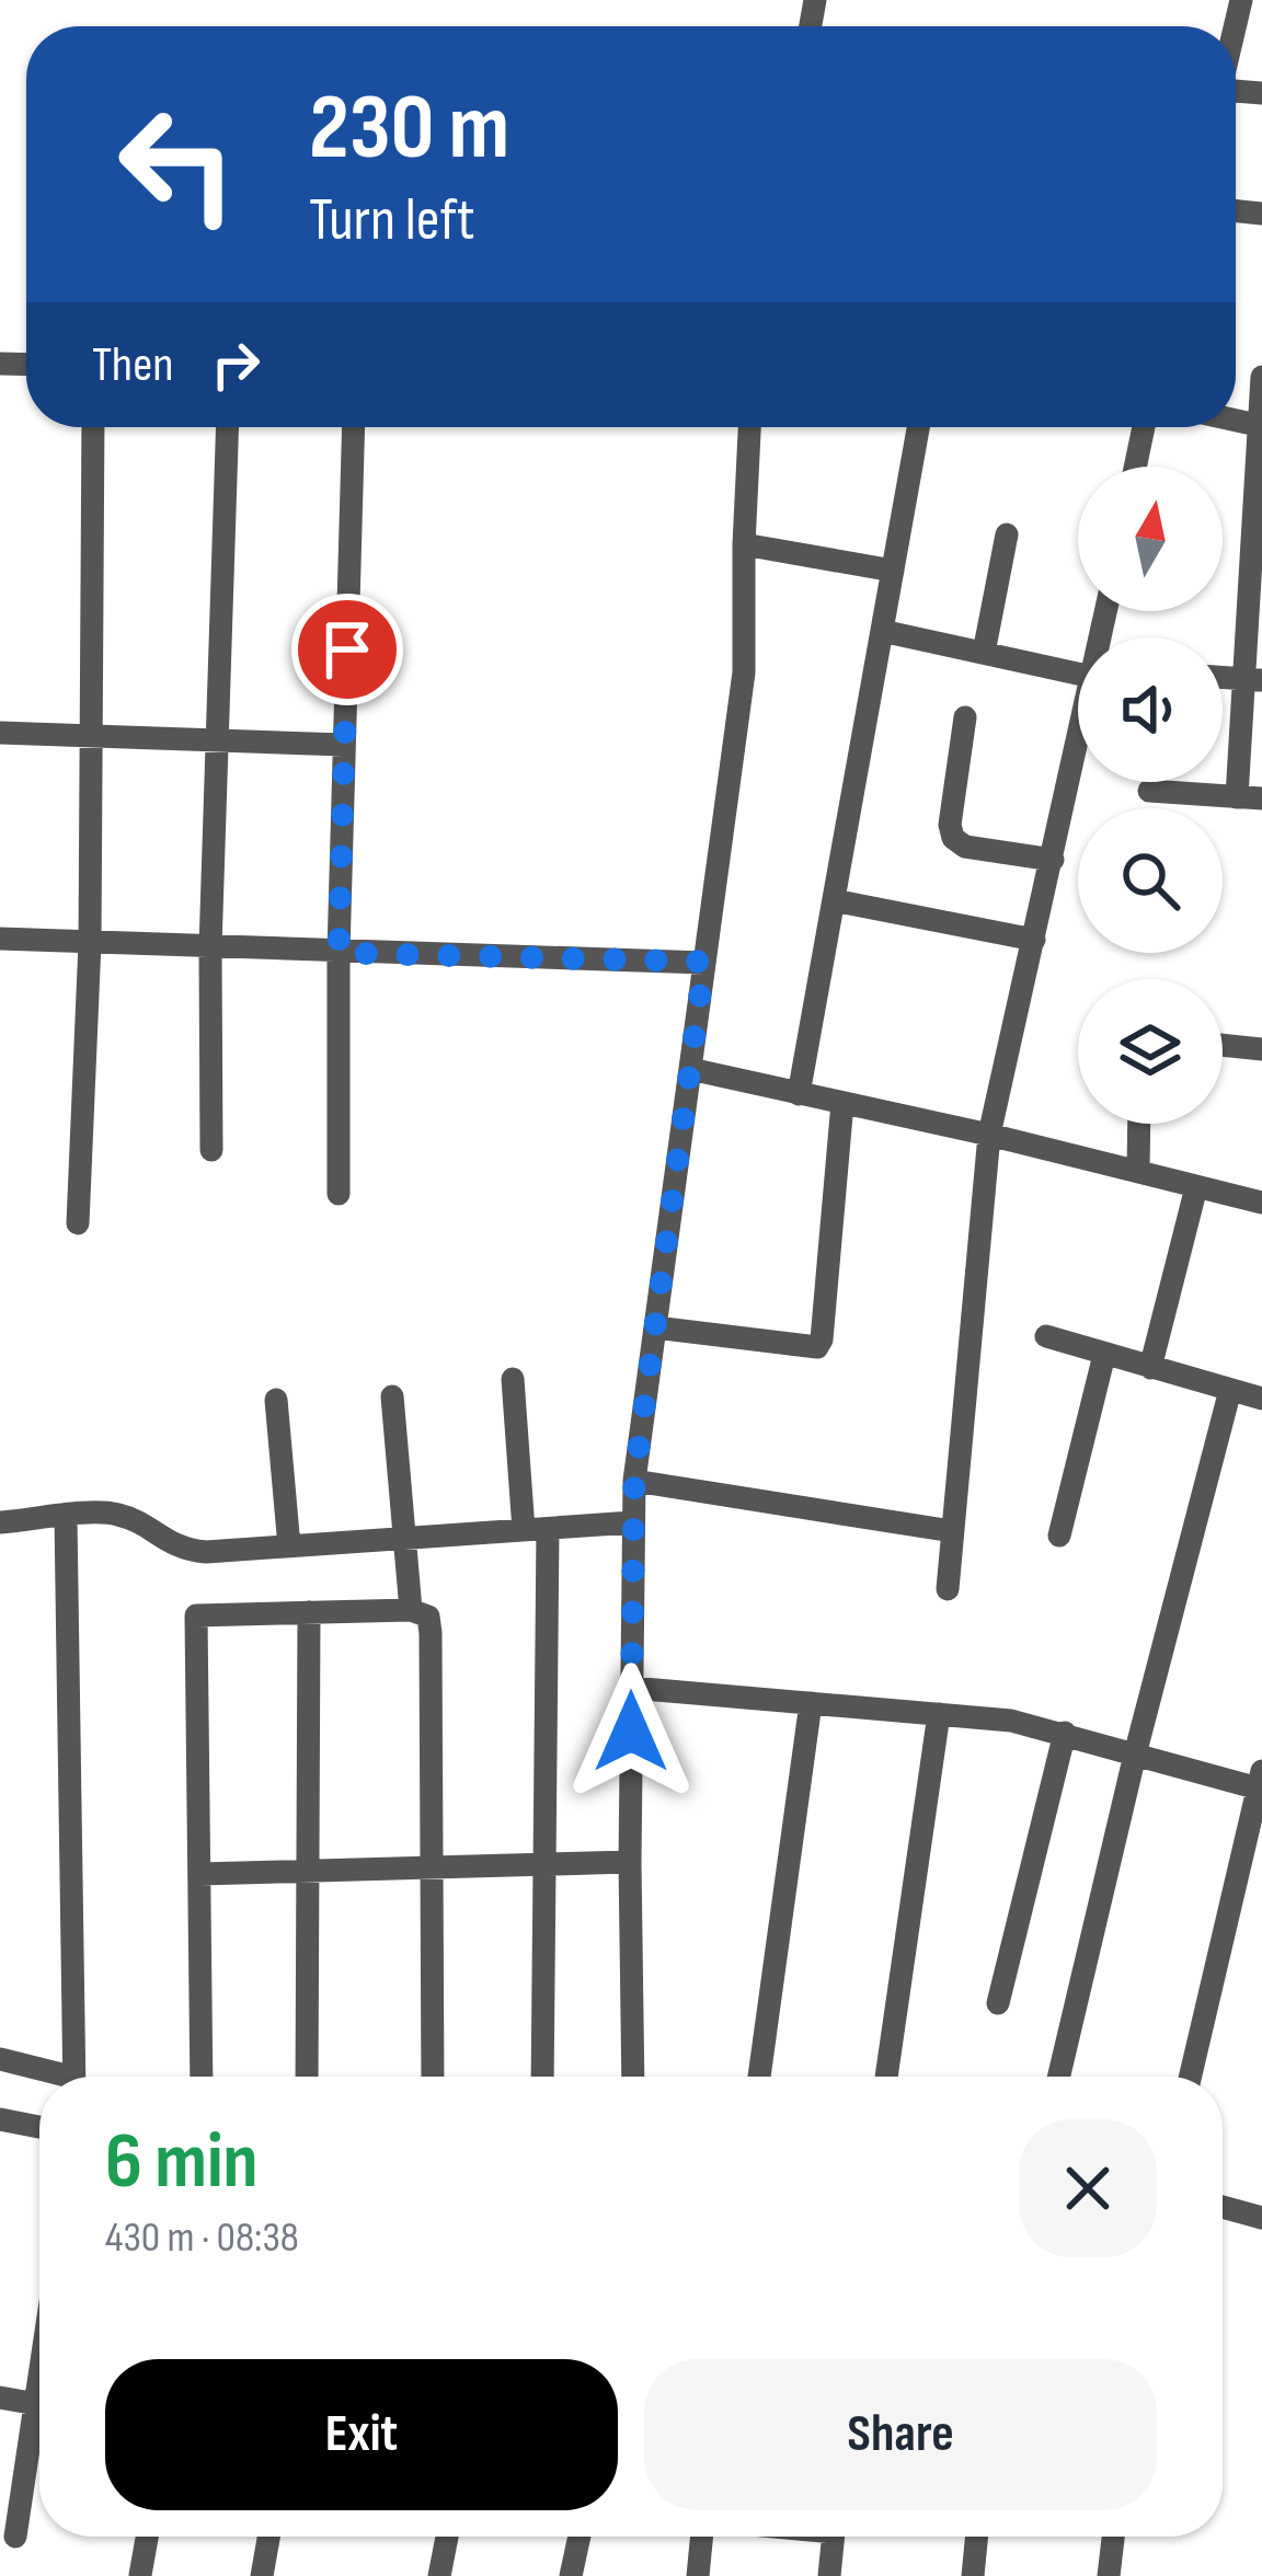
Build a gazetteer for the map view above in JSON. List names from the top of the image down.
{
  "north": "top",
  "page": {
    "turn": ["230 m", "Turn left"],
    "then": "Then",
    "heading": ["6 min", "430 m · 08:38"],
    "buttons": ["Exit", "Share"]
  }
}
